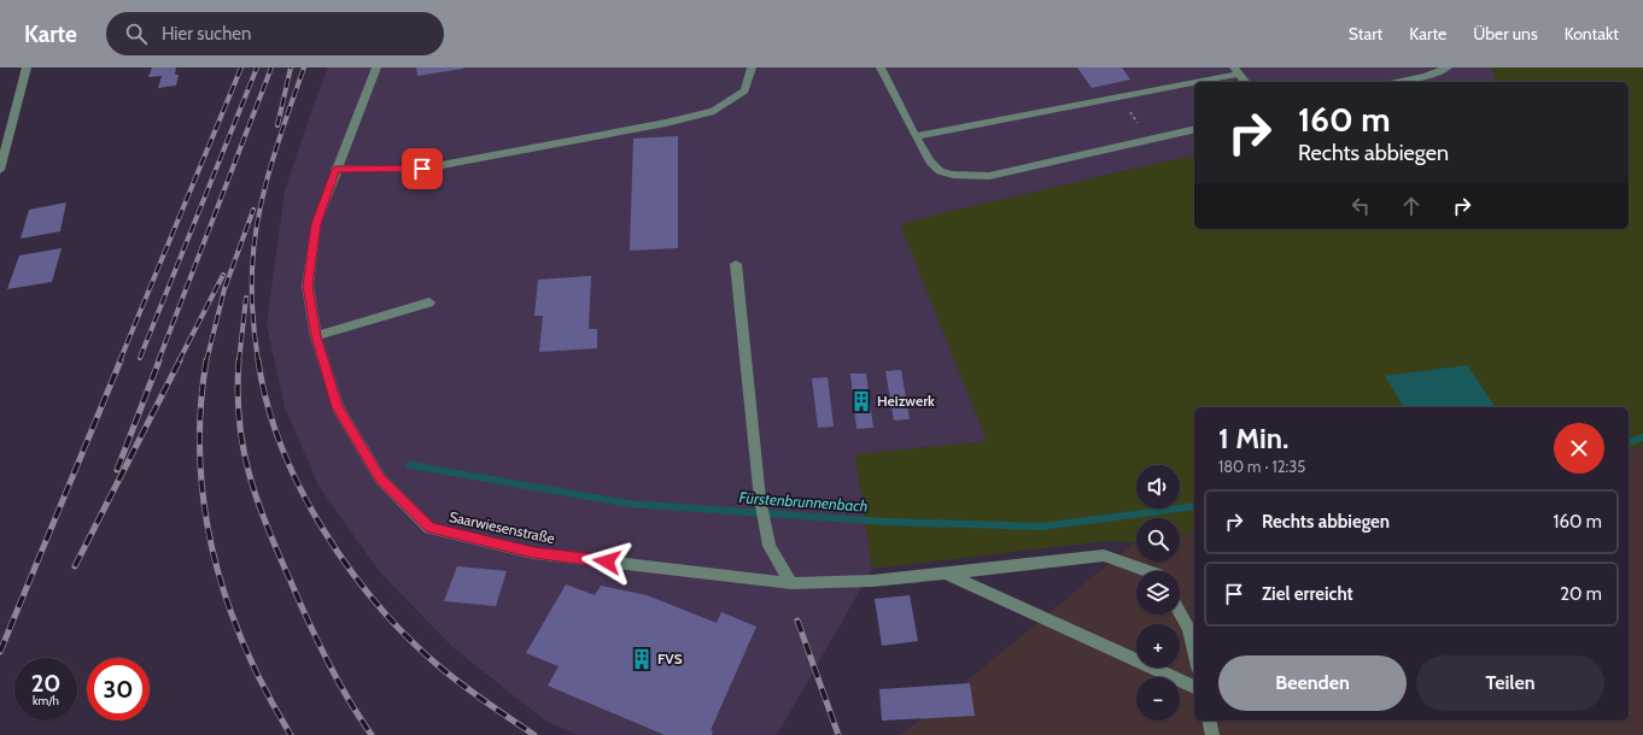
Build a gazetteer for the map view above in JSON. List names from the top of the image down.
{
  "streets": {
    "street": ["Saarwiesenstraße"]
  },
  "water": ["Fürstenbrunnenbach"],
  "places": {
    "building": ["Heizwerk", "FVS"]
  },
  "page": {
    "header": "Karte",
    "search": "Hier suchen",
    "nav": [
      "Start",
      "Karte",
      "Über uns",
      "Kontakt"
    ],
    "turn": ["160 m", "Rechts abbiegen"],
    "heading": ["1 Min.", "180 m · 12:35"],
    "map_buttons": ["+", "−"],
    "list": [
      {
        "name": "Rechts abbiegen",
        "value": "160 m"
      },
      {
        "name": "Ziel erreicht",
        "value": "20 m"
      }
    ],
    "buttons": ["Beenden", "Teilen"],
    "speed": "20 km/h",
    "limit": "30"
  }
}
